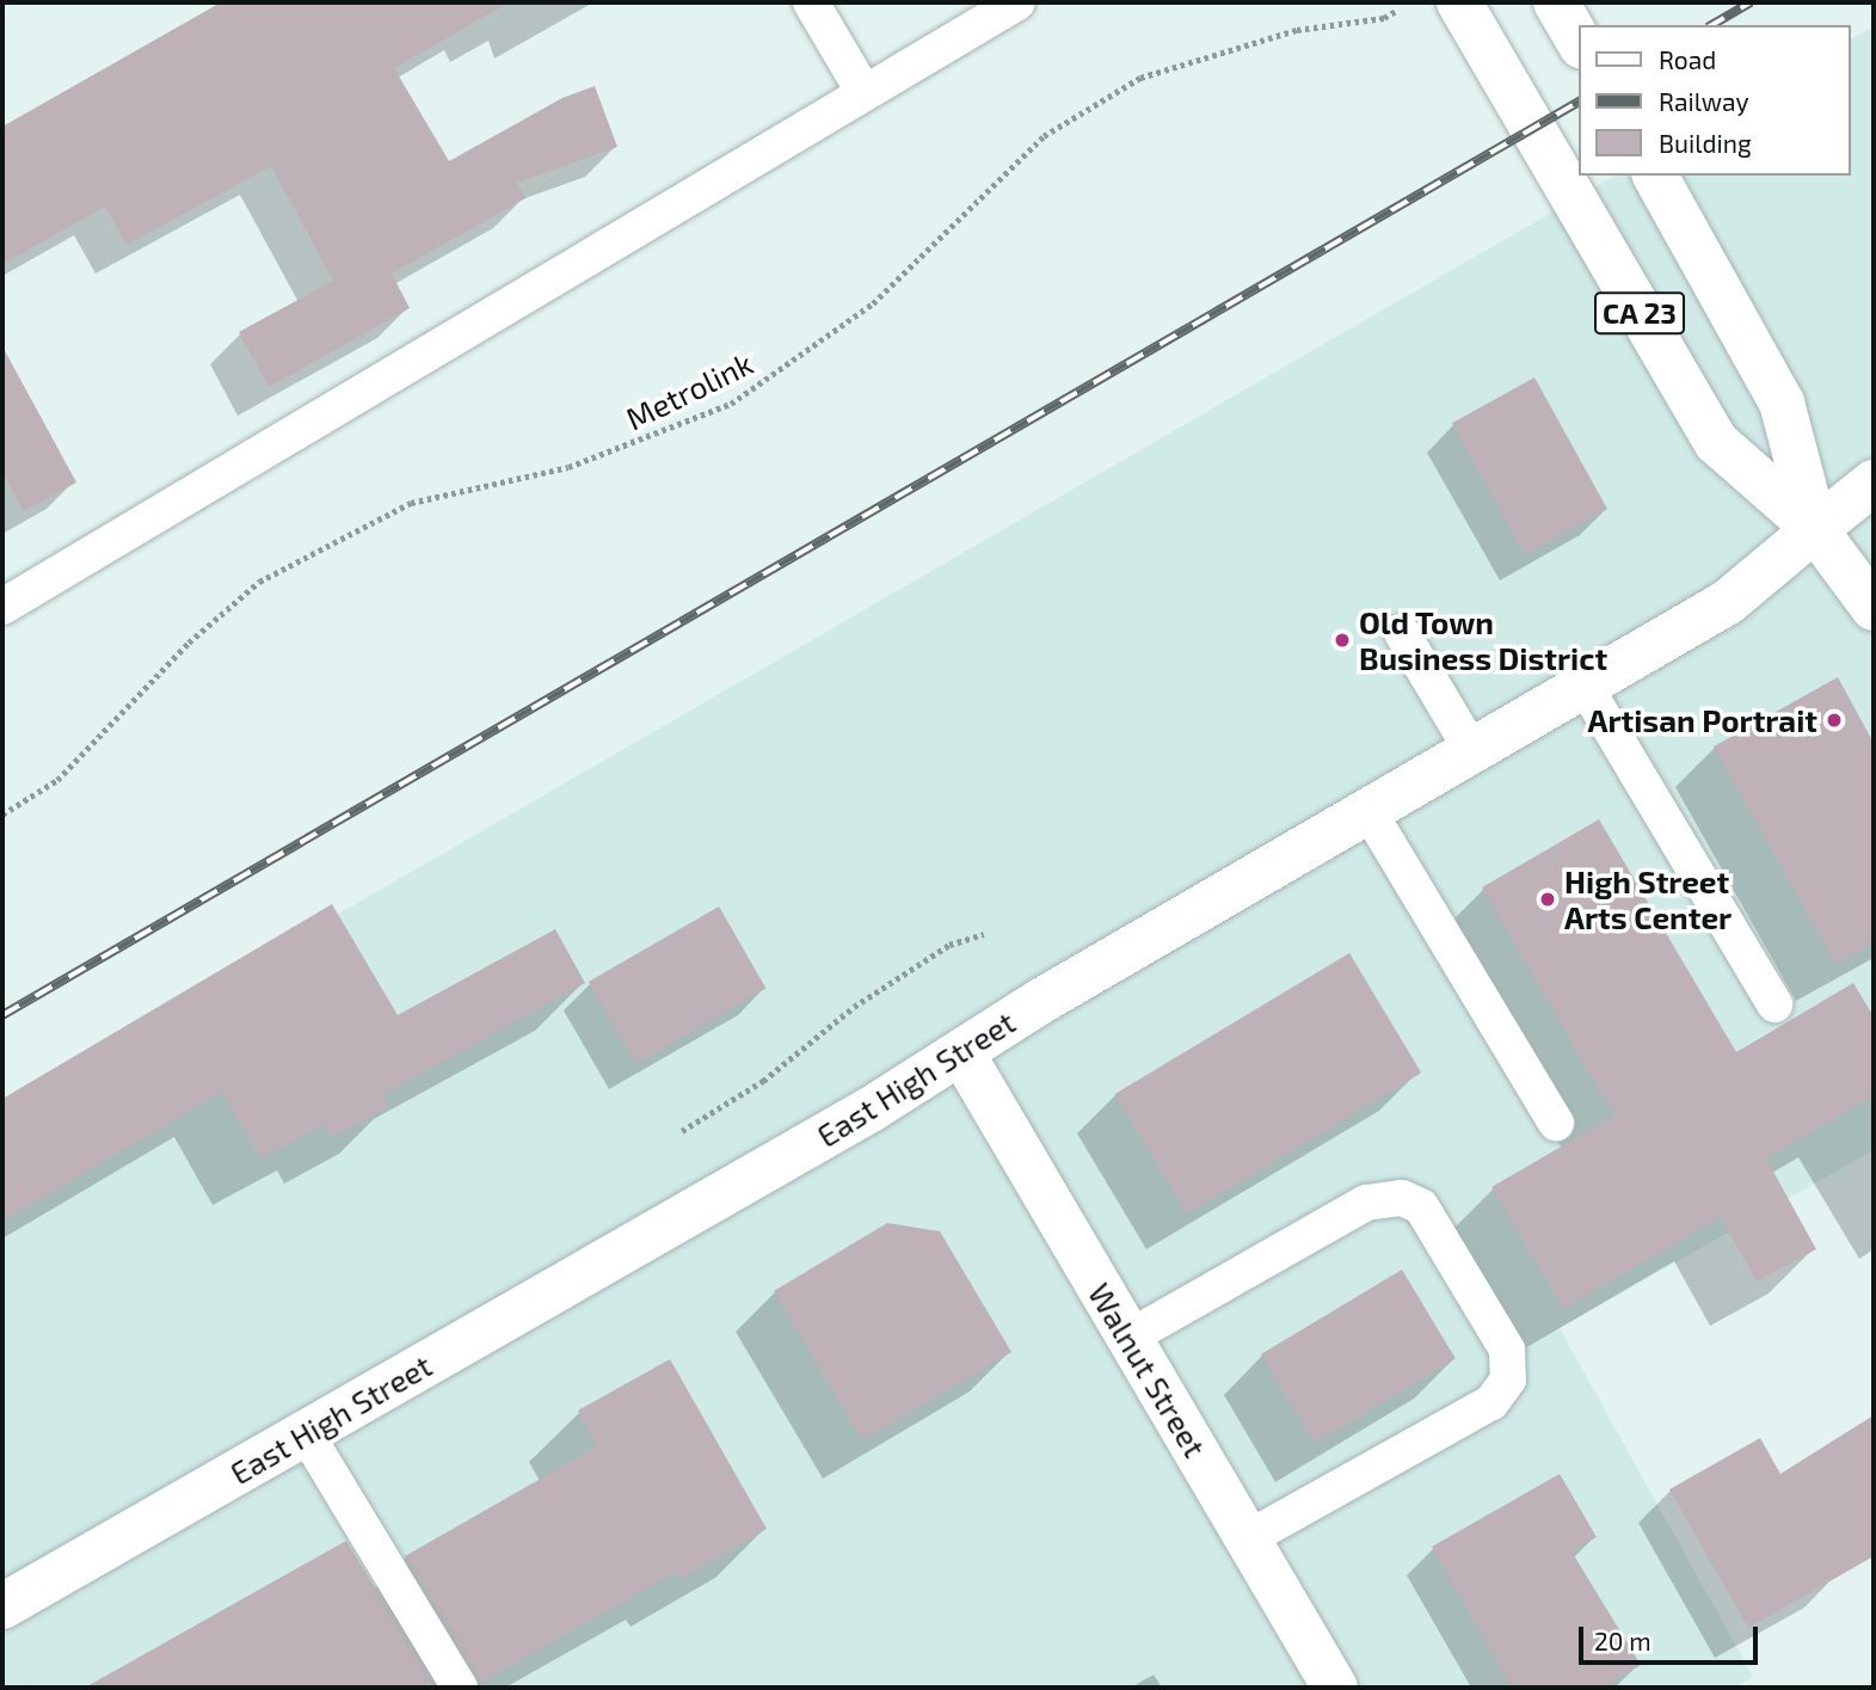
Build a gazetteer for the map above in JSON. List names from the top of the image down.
{
  "streets": {
    "street": ["CA 23", "East High Street", "Walnut Street"],
    "path": ["Metrolink"]
  },
  "crossings": [
    ["CA 23", "East High Street"],
    ["East High Street", "Walnut Street"]
  ],
  "places": ["Old Town Business District", "Artisan Portrait", "High Street Arts Center"],
  "legend": ["Road", "Railway", "Building"],
  "scale_bar": "20 m"
}
